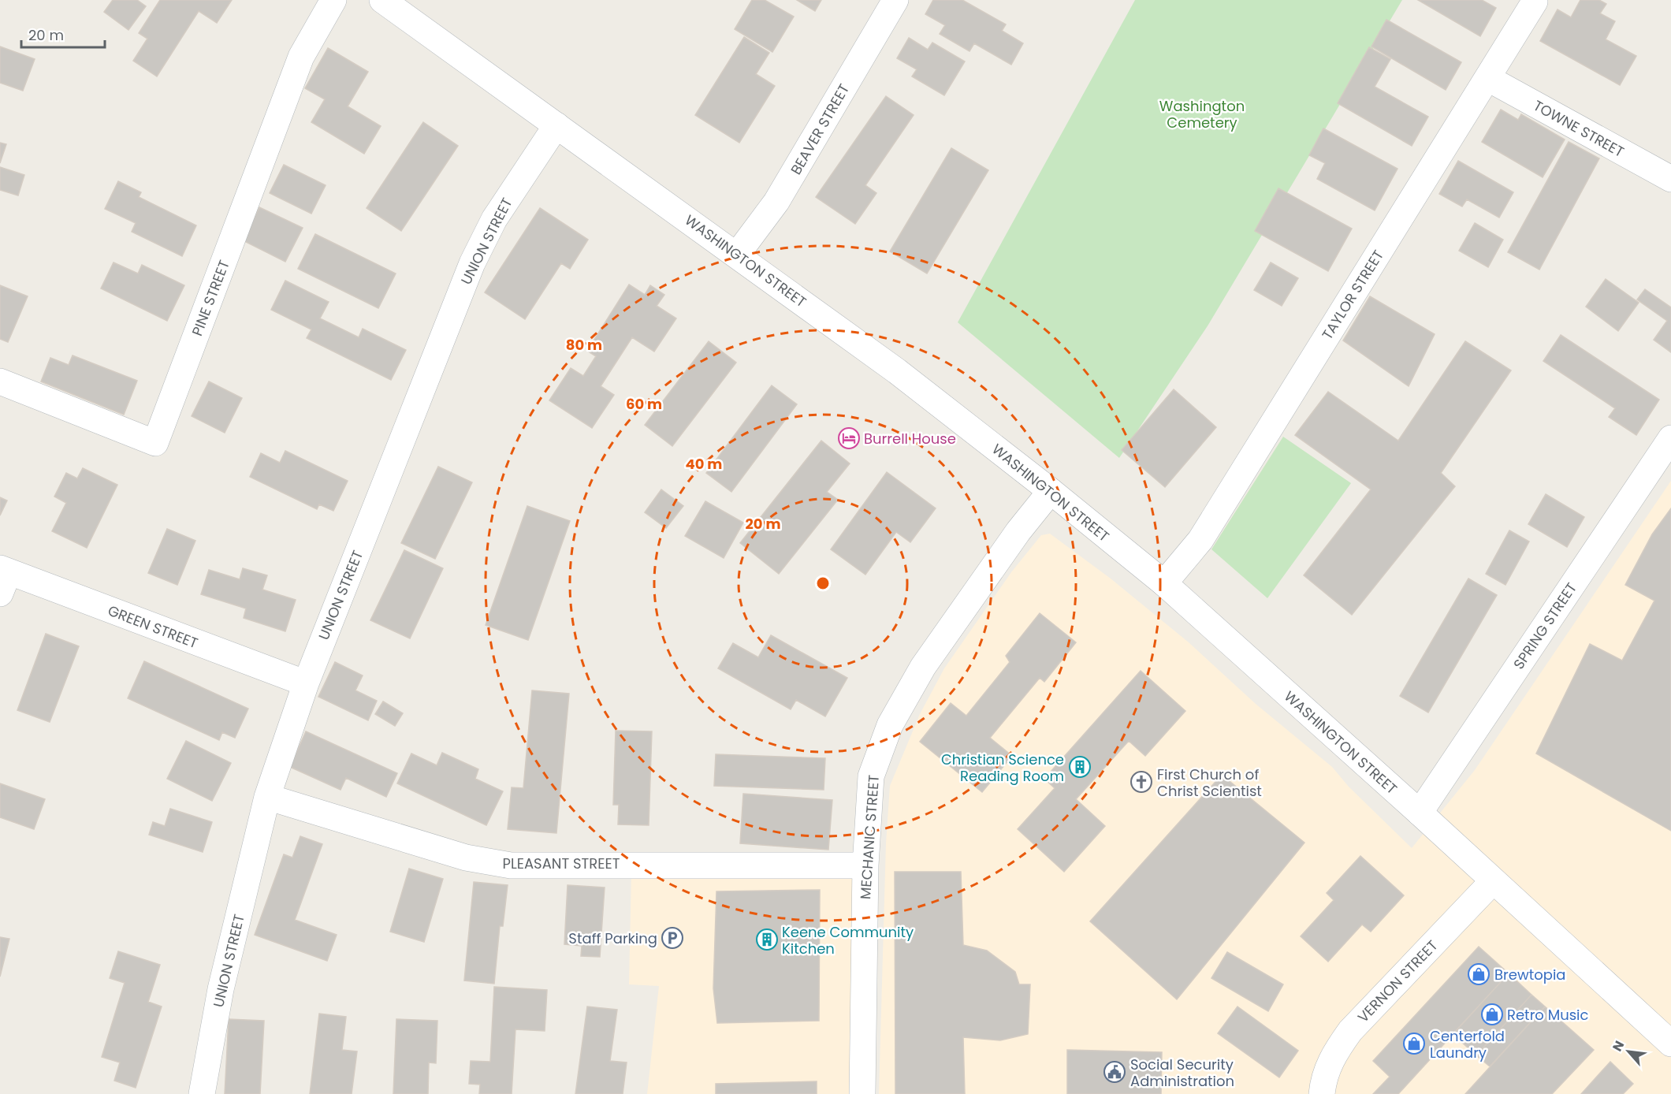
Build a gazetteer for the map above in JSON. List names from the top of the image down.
{
  "streets": {
    "street": [
      "TOWNE STREET",
      "BEAVER STREET",
      "UNION STREET",
      "WASHINGTON STREET",
      "TAYLOR STREET",
      "PINE STREET",
      "SPRING STREET",
      "GREEN STREET",
      "MECHANIC STREET",
      "PLEASANT STREET",
      "VERNON STREET"
    ]
  },
  "crossings": [
    ["TOWNE STREET", "TAYLOR STREET"],
    ["BEAVER STREET", "WASHINGTON STREET"],
    ["UNION STREET", "WASHINGTON STREET"],
    ["UNION STREET", "GREEN STREET"],
    ["UNION STREET", "PLEASANT STREET"],
    ["WASHINGTON STREET", "TAYLOR STREET"],
    ["WASHINGTON STREET", "SPRING STREET"],
    ["WASHINGTON STREET", "MECHANIC STREET"],
    ["WASHINGTON STREET", "VERNON STREET"],
    ["MECHANIC STREET", "PLEASANT STREET"]
  ],
  "parks": ["Washington Cemetery"],
  "places": {
    "hotel": ["Burrell House"],
    "building": ["Christian Science Reading Room", "Keene Community Kitchen"],
    "church": ["First Church of Christ Scientist"],
    "parking": ["Staff Parking"],
    "shop": ["Brewtopia", "Retro Music", "Centerfold Laundry"],
    "public building": ["Social Security Administration"]
  },
  "scale_bar": "20 m",
  "north": "top left",
  "rings": [
    "80 m",
    "60 m",
    "40 m",
    "20 m"
  ]
}
